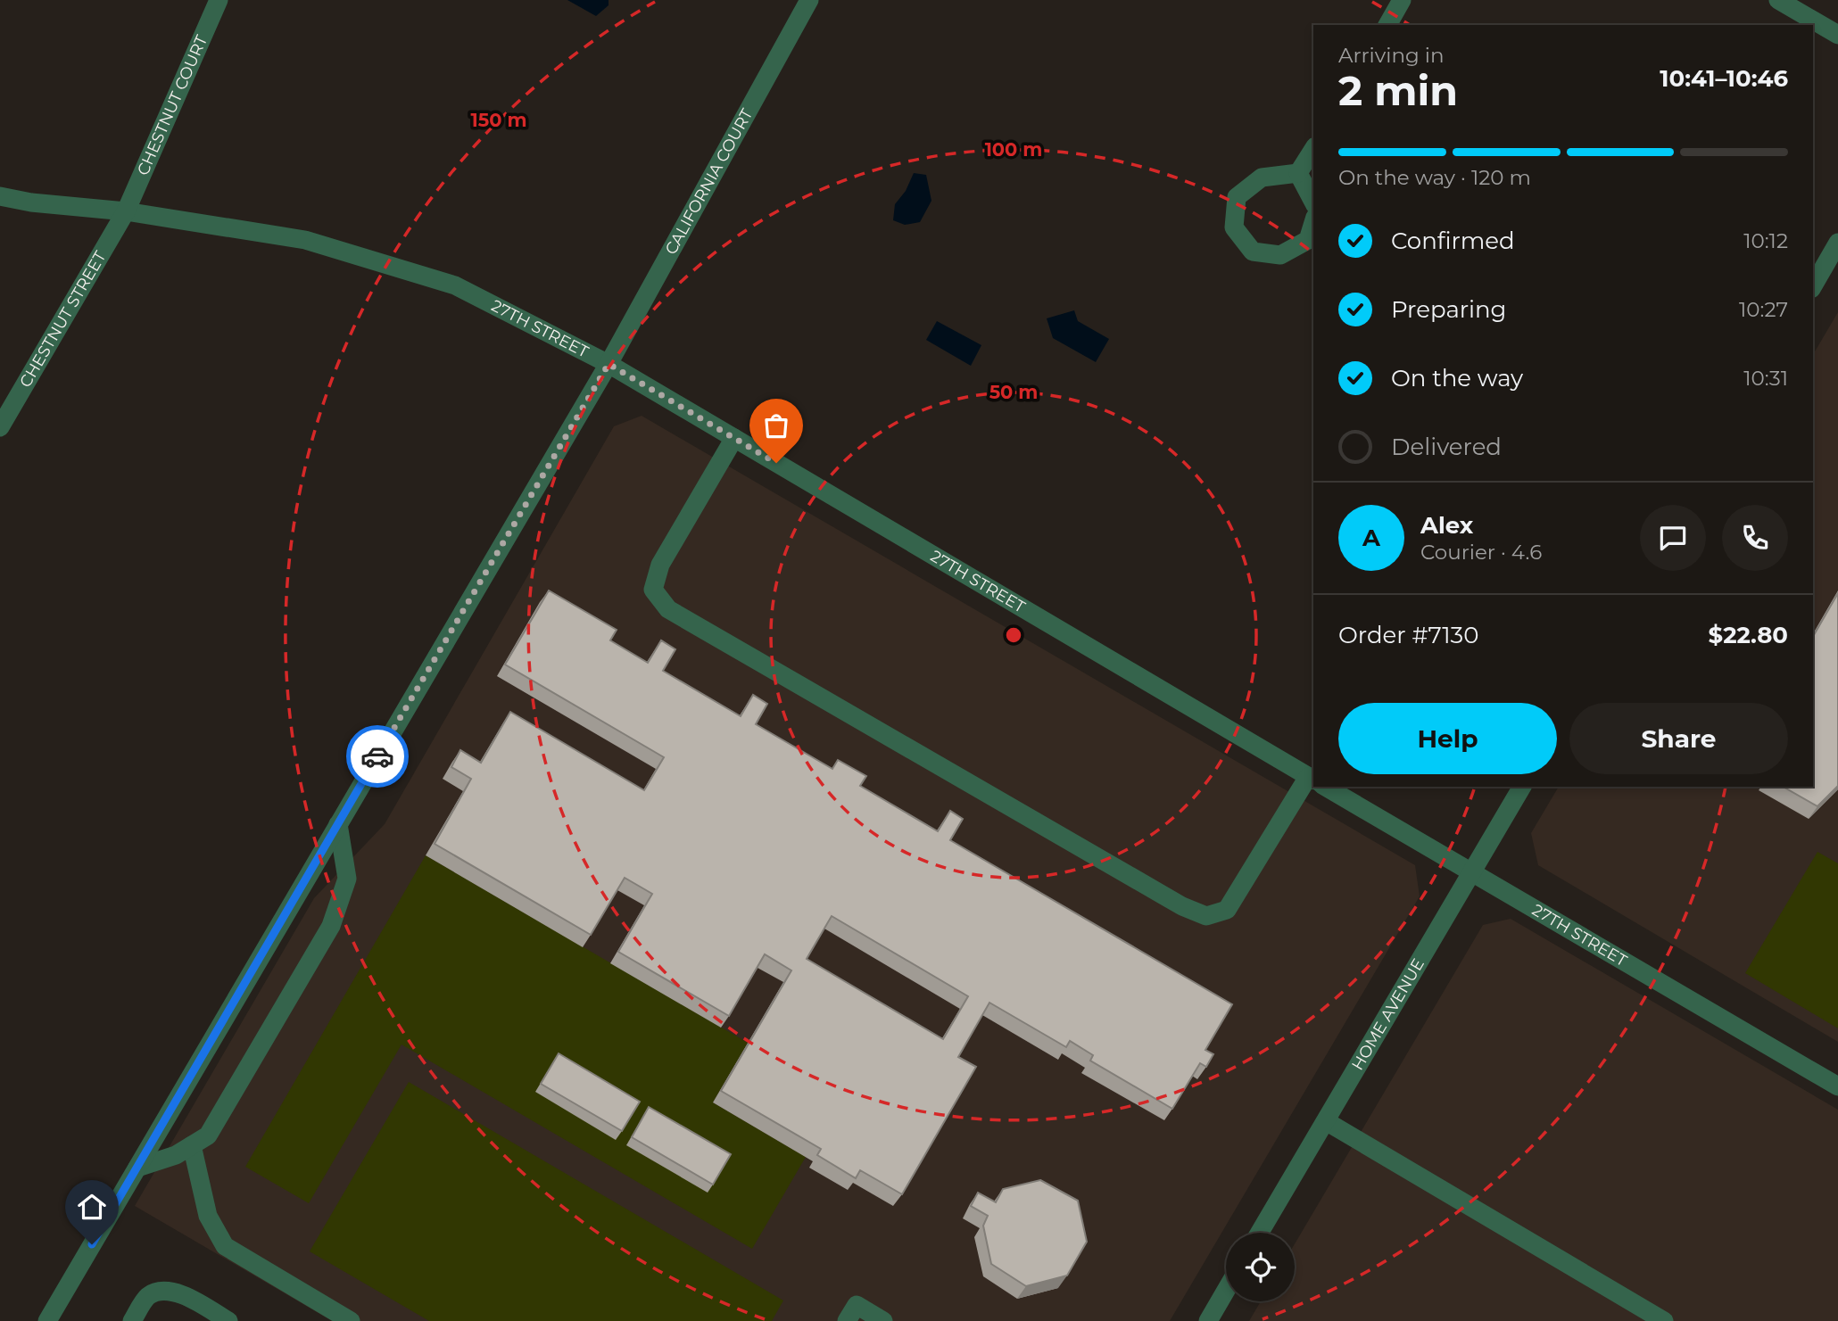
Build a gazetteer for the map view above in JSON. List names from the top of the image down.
{
  "streets": {
    "street": [
      "CHESTNUT COURT",
      "CALIFORNIA COURT",
      "CHESTNUT STREET",
      "27TH STREET",
      "HOME AVENUE"
    ]
  },
  "crossings": [
    ["CHESTNUT COURT", "CHESTNUT STREET"],
    ["CHESTNUT COURT", "27TH STREET"],
    ["CALIFORNIA COURT", "27TH STREET"],
    ["CHESTNUT STREET", "27TH STREET"],
    ["27TH STREET", "HOME AVENUE"]
  ],
  "page": {
    "heading": ["2 min", "Arriving in", "10:41–10:46"],
    "panel": [
      "Alex",
      "Courier · 4.6",
      "Order #7130",
      "$22.80"
    ],
    "bar": "On the way · 120 m",
    "list": [
      ["Confirmed", "10:12"],
      ["Preparing", "10:27"],
      ["On the way", "10:31"],
      "Delivered"
    ],
    "round": "A",
    "buttons": ["Help", "Share"]
  },
  "rings": ["150 m", "100 m", "50 m"]
}
